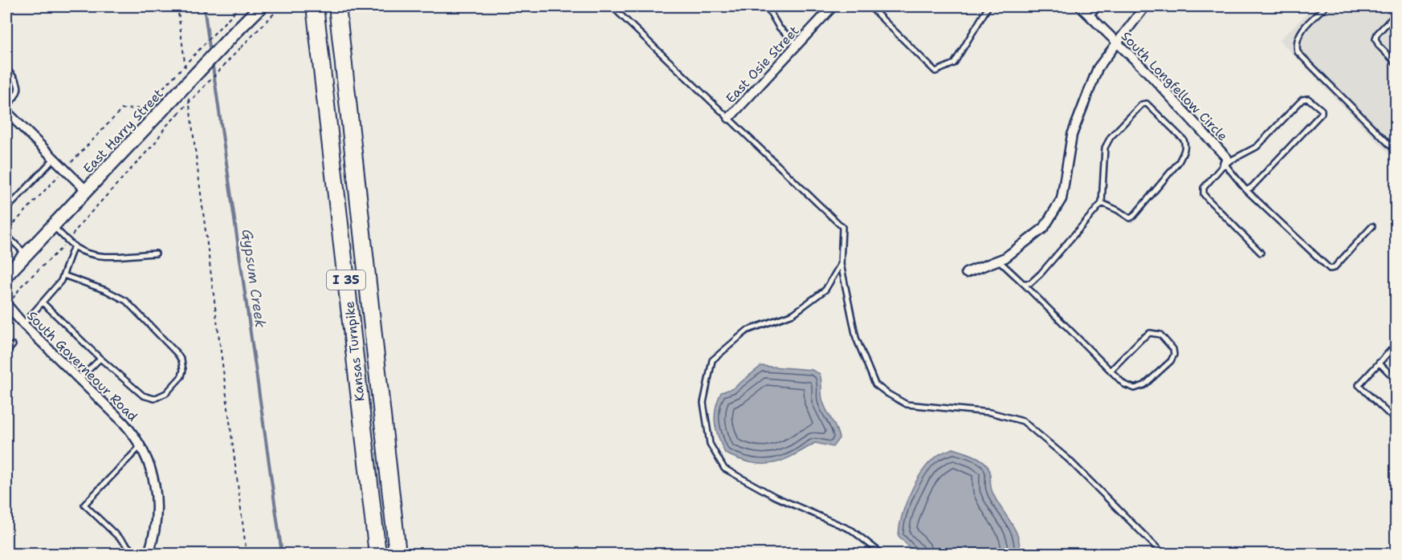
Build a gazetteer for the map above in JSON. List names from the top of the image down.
{
  "streets": {
    "highway": ["I 35", "Kansas Turnpike"],
    "main road": ["East Harry Street"],
    "street": ["East Osie Street", "South Longfellow Circle", "South Governeour Road"]
  },
  "water": ["Gypsum Creek"]
}
